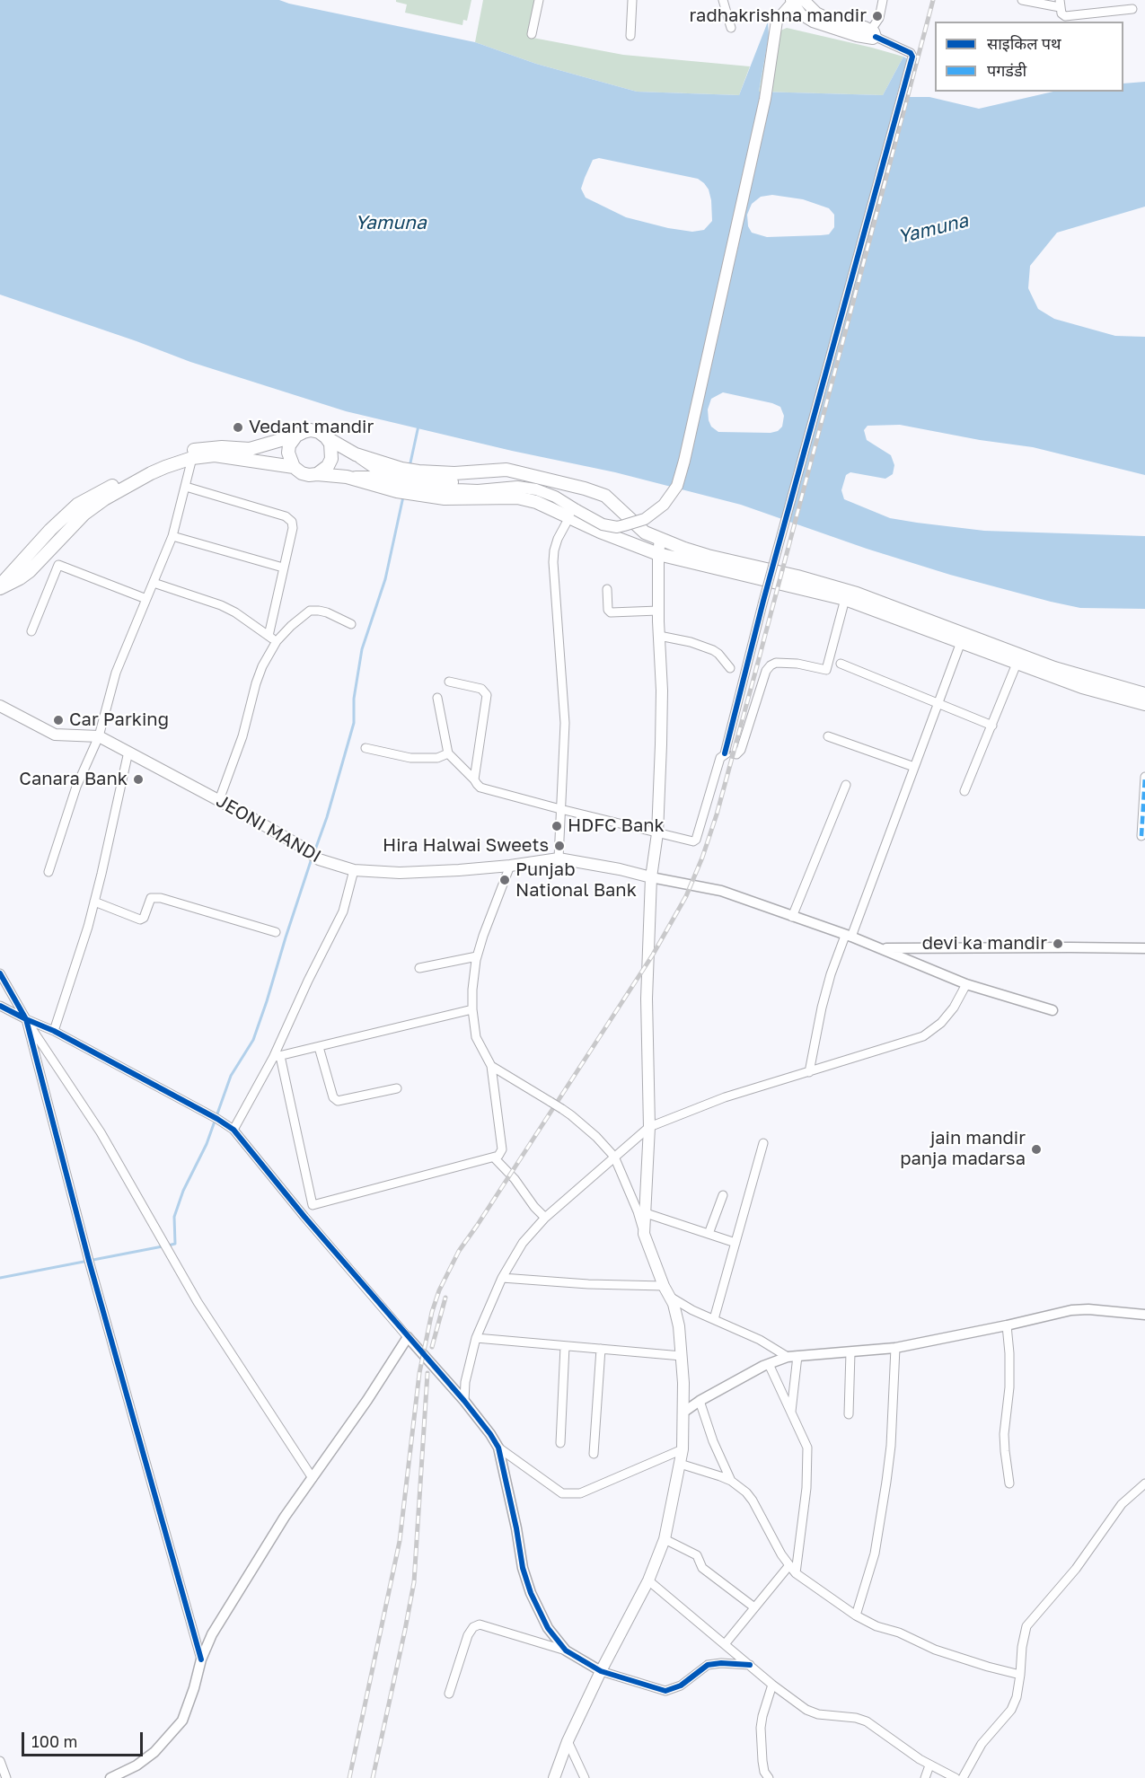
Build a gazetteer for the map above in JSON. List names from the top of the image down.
{
  "streets": {
    "main road": ["JEONI MANDI"]
  },
  "water": ["Yamuna"],
  "places": [
    "radhakrishna mandir",
    "Vedant mandir",
    "Car Parking",
    "Canara Bank",
    "HDFC Bank",
    "Hira Halwai Sweets",
    "Punjab National Bank",
    "devi ka mandir",
    "jain mandir panja madarsa"
  ],
  "legend": ["साइकिल पथ", "पगडंडी"],
  "scale_bar": "100 m"
}
